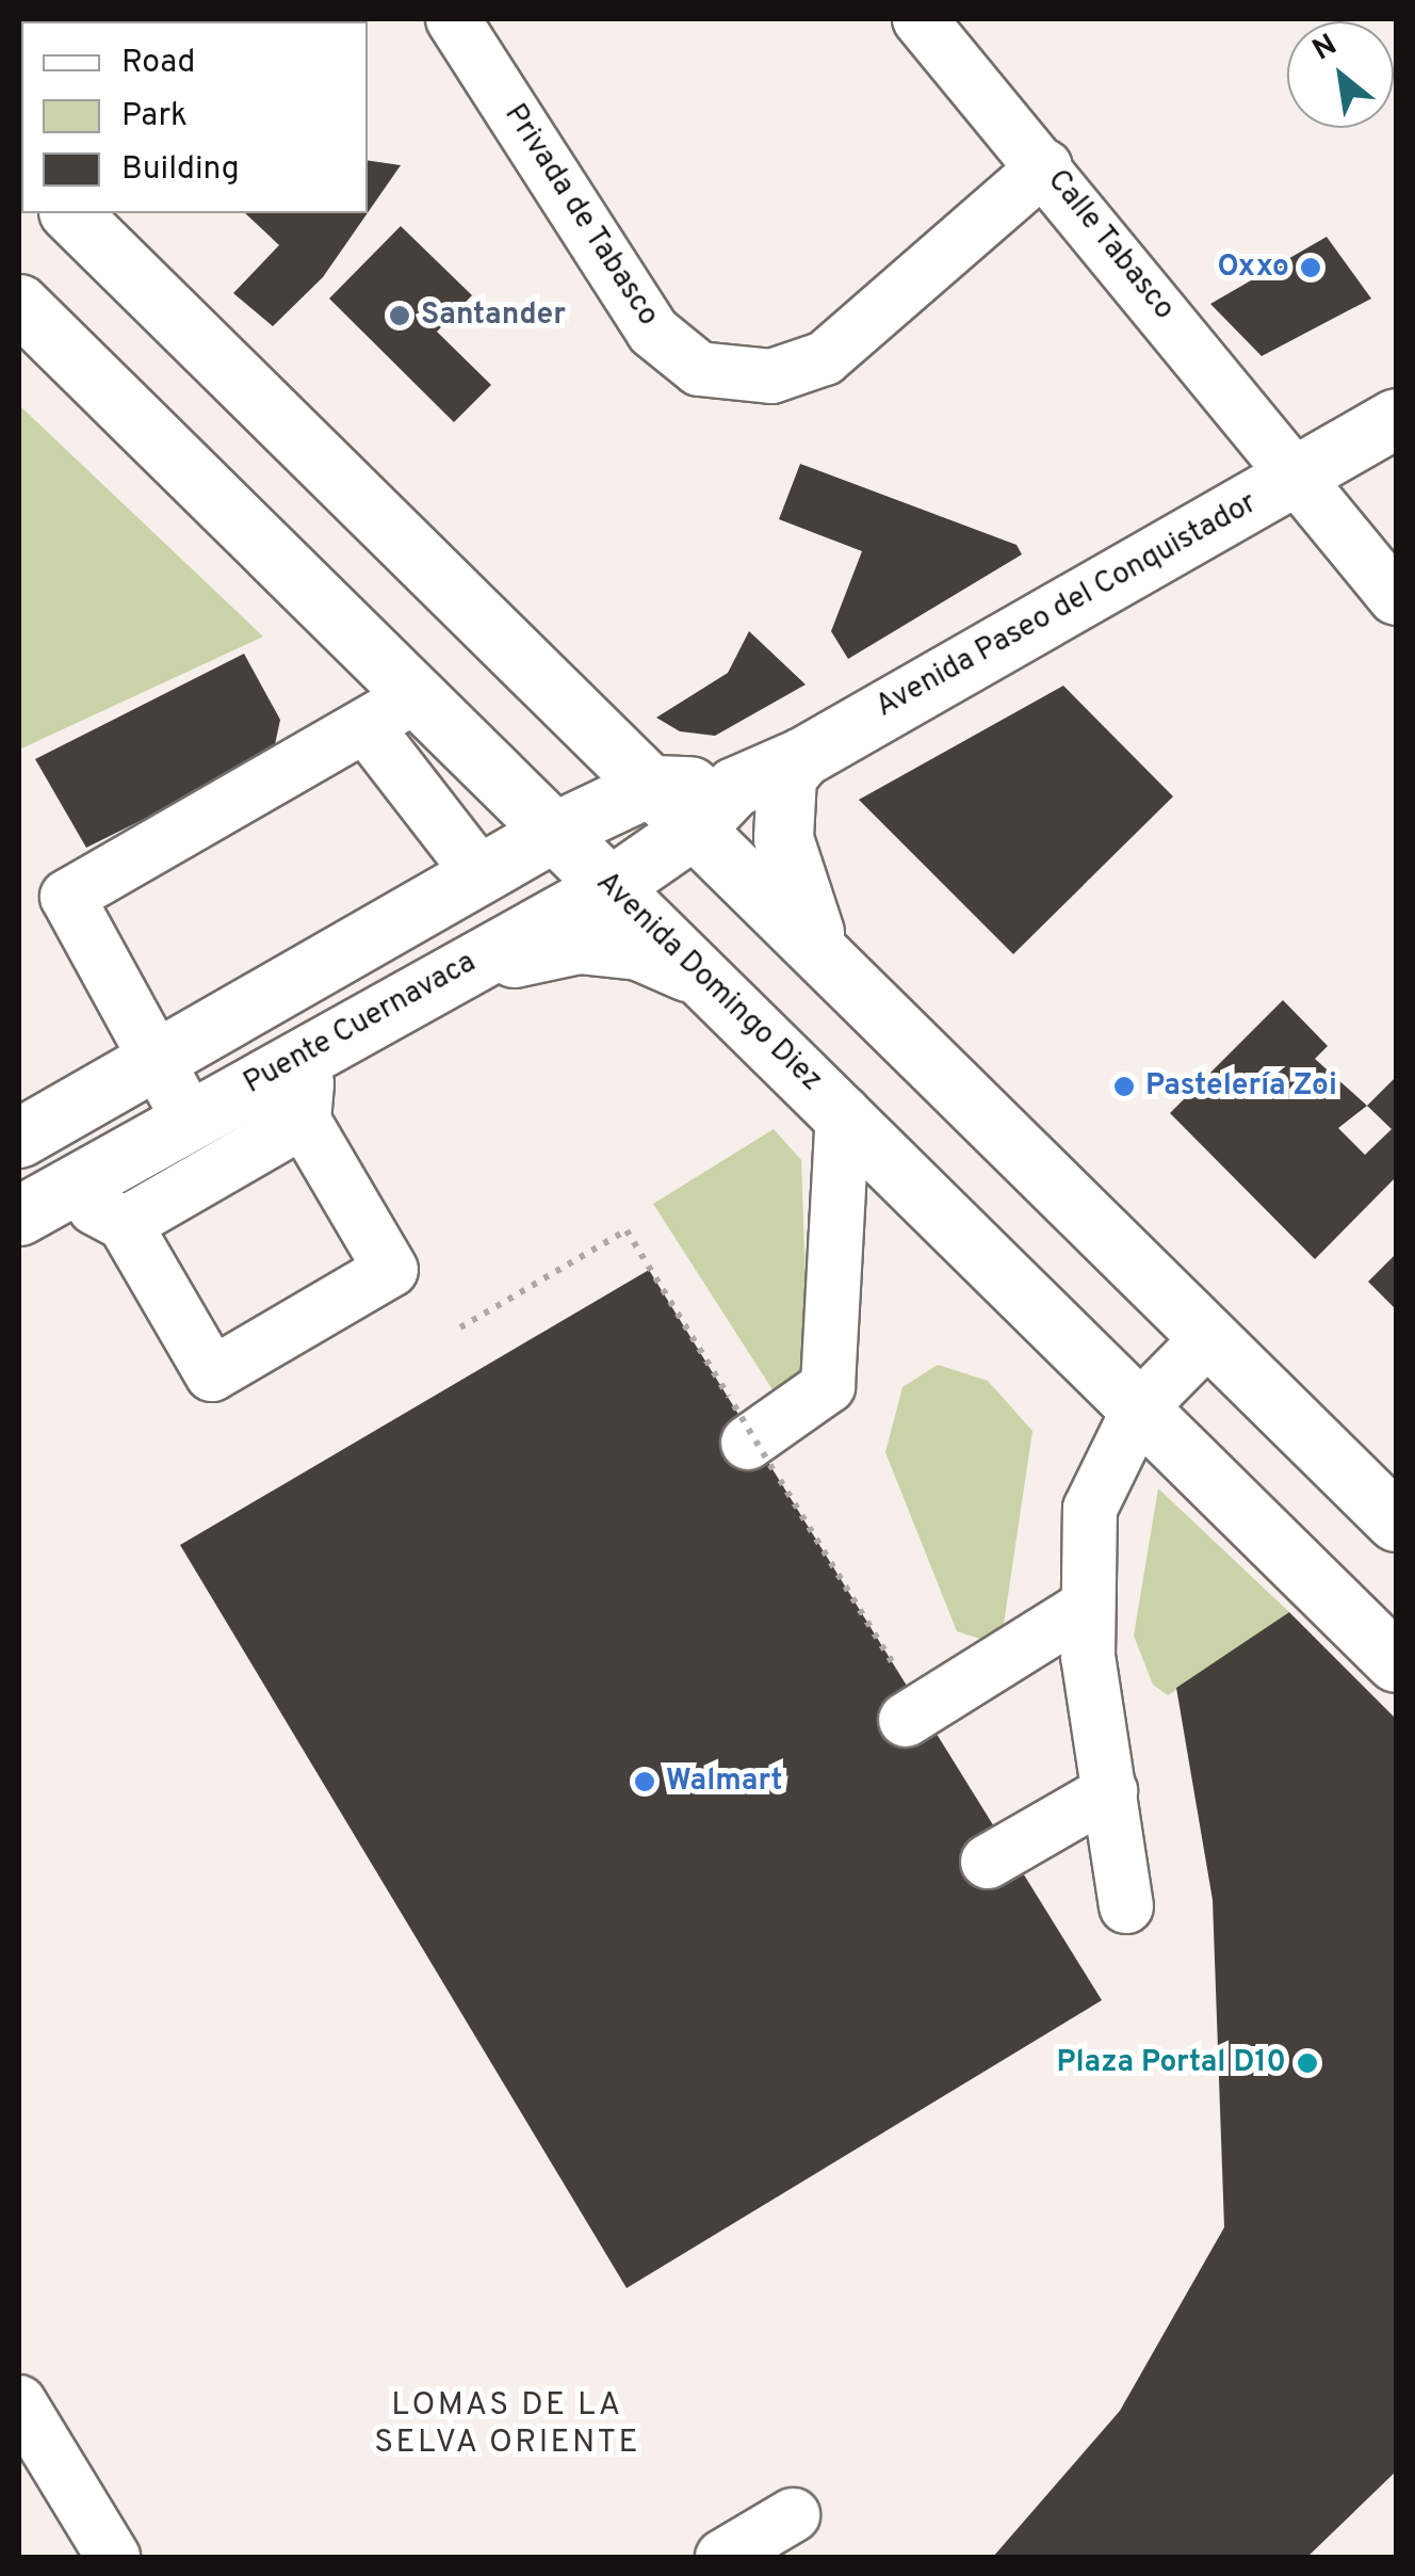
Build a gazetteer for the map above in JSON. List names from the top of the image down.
{
  "streets": {
    "main road": ["Avenida Paseo del Conquistador", "Avenida Domingo Diez", "Puente Cuernavaca"],
    "street": ["Privada de Tabasco", "Calle Tabasco"]
  },
  "crossings": [
    ["Privada de Tabasco", "Calle Tabasco"],
    ["Calle Tabasco", "Avenida Paseo del Conquistador"],
    ["Avenida Paseo del Conquistador", "Puente Cuernavaca"],
    ["Avenida Domingo Diez", "Puente Cuernavaca"]
  ],
  "districts": ["LOMAS DE LA SELVA ORIENTE"],
  "places": [
    "Oxxo",
    "Santander",
    "Pastelería Zoi",
    "Walmart",
    "Plaza Portal D10"
  ],
  "legend": ["Road", "Park", "Building"],
  "north": "top left"
}
